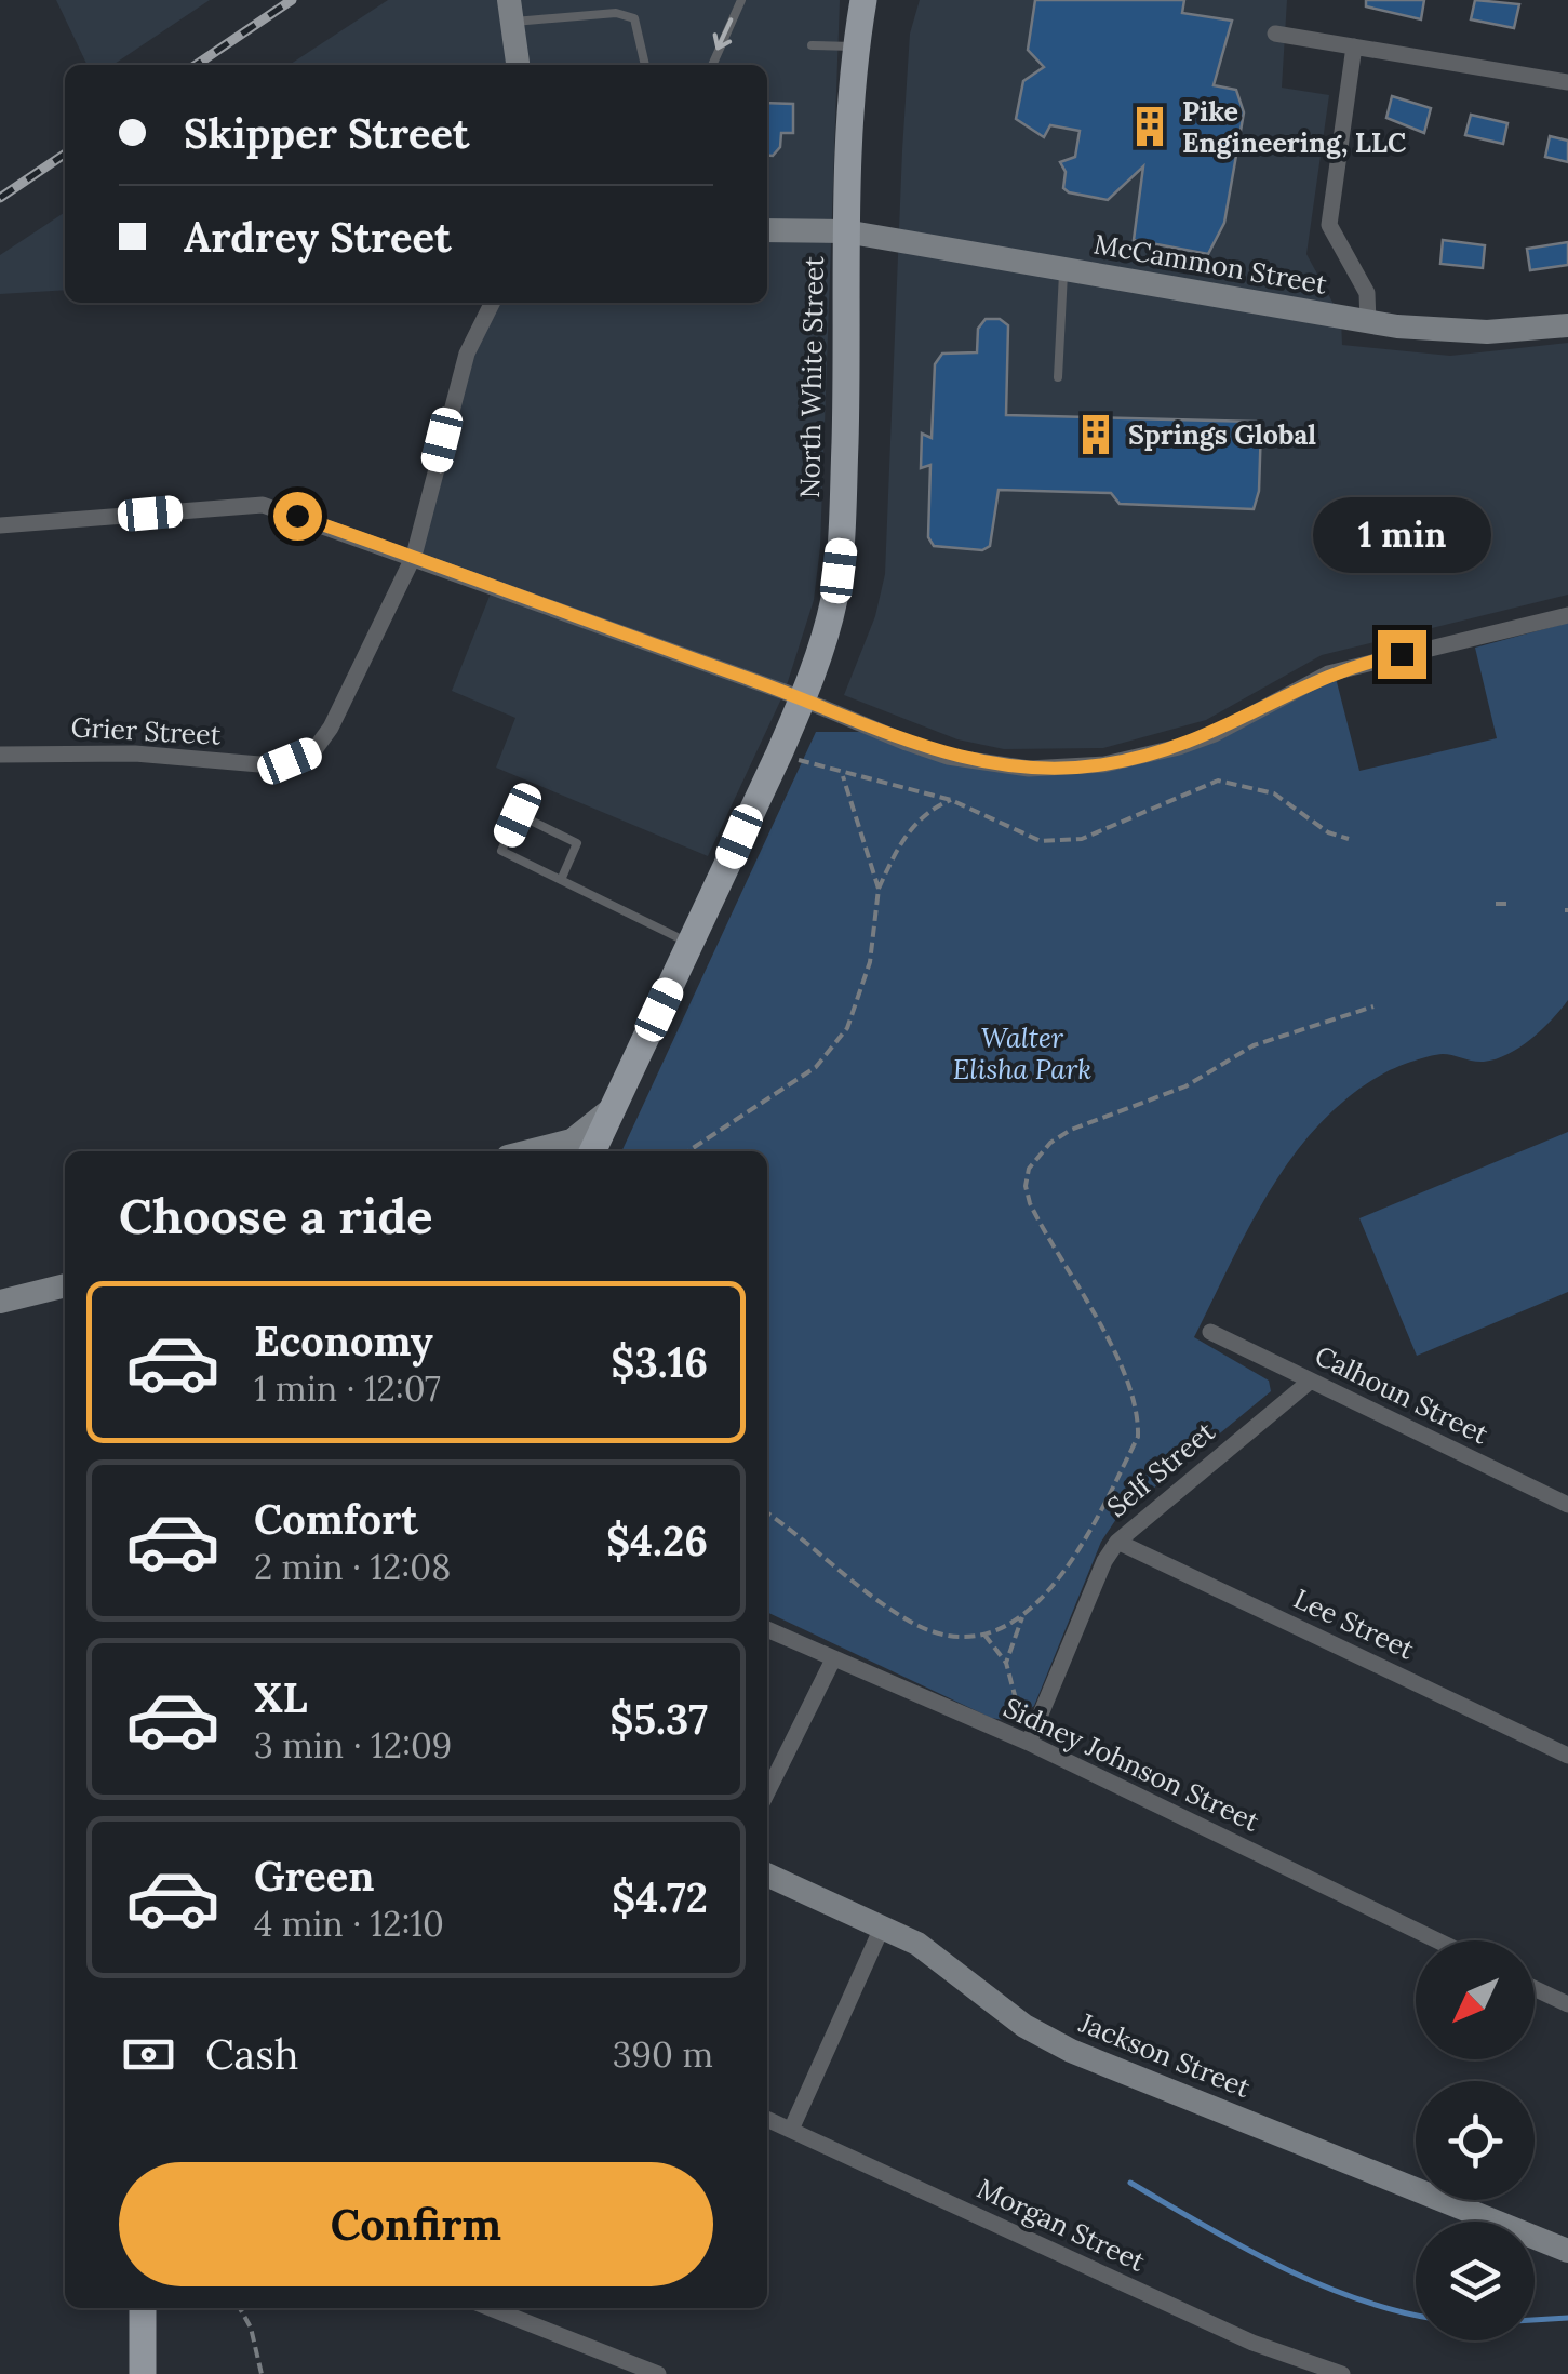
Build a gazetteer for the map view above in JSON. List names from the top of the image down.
{
  "streets": {
    "main road": ["North White Street"],
    "street": [
      "McCammon Street",
      "Grier Street",
      "Calhoun Street",
      "Self Street",
      "Lee Street",
      "Sidney Johnson Street",
      "Jackson Street",
      "Morgan Street"
    ]
  },
  "crossings": [
    ["McCammon Street", "North White Street"],
    ["Calhoun Street", "Self Street"],
    ["Self Street", "Lee Street"],
    ["Self Street", "Sidney Johnson Street"]
  ],
  "parks": ["Walter Elisha Park"],
  "places": {
    "building": ["Pike Engineering, LLC", "Springs Global"]
  },
  "north": "bottom left",
  "page": {
    "banner": ["Skipper Street", "Ardrey Street"],
    "bubble": "1 min",
    "heading": "Choose a ride",
    "list": [
      {
        "name": "Economy",
        "note": "1 min · 12:07",
        "value": "$3.16"
      },
      {
        "name": "Comfort",
        "note": "2 min · 12:08",
        "value": "$4.26"
      },
      {
        "name": "XL",
        "note": "3 min · 12:09",
        "value": "$5.37"
      },
      {
        "name": "Green",
        "note": "4 min · 12:10",
        "value": "$4.72"
      }
    ],
    "pay": ["Cash", "390 m"],
    "buttons": "Confirm"
  }
}
